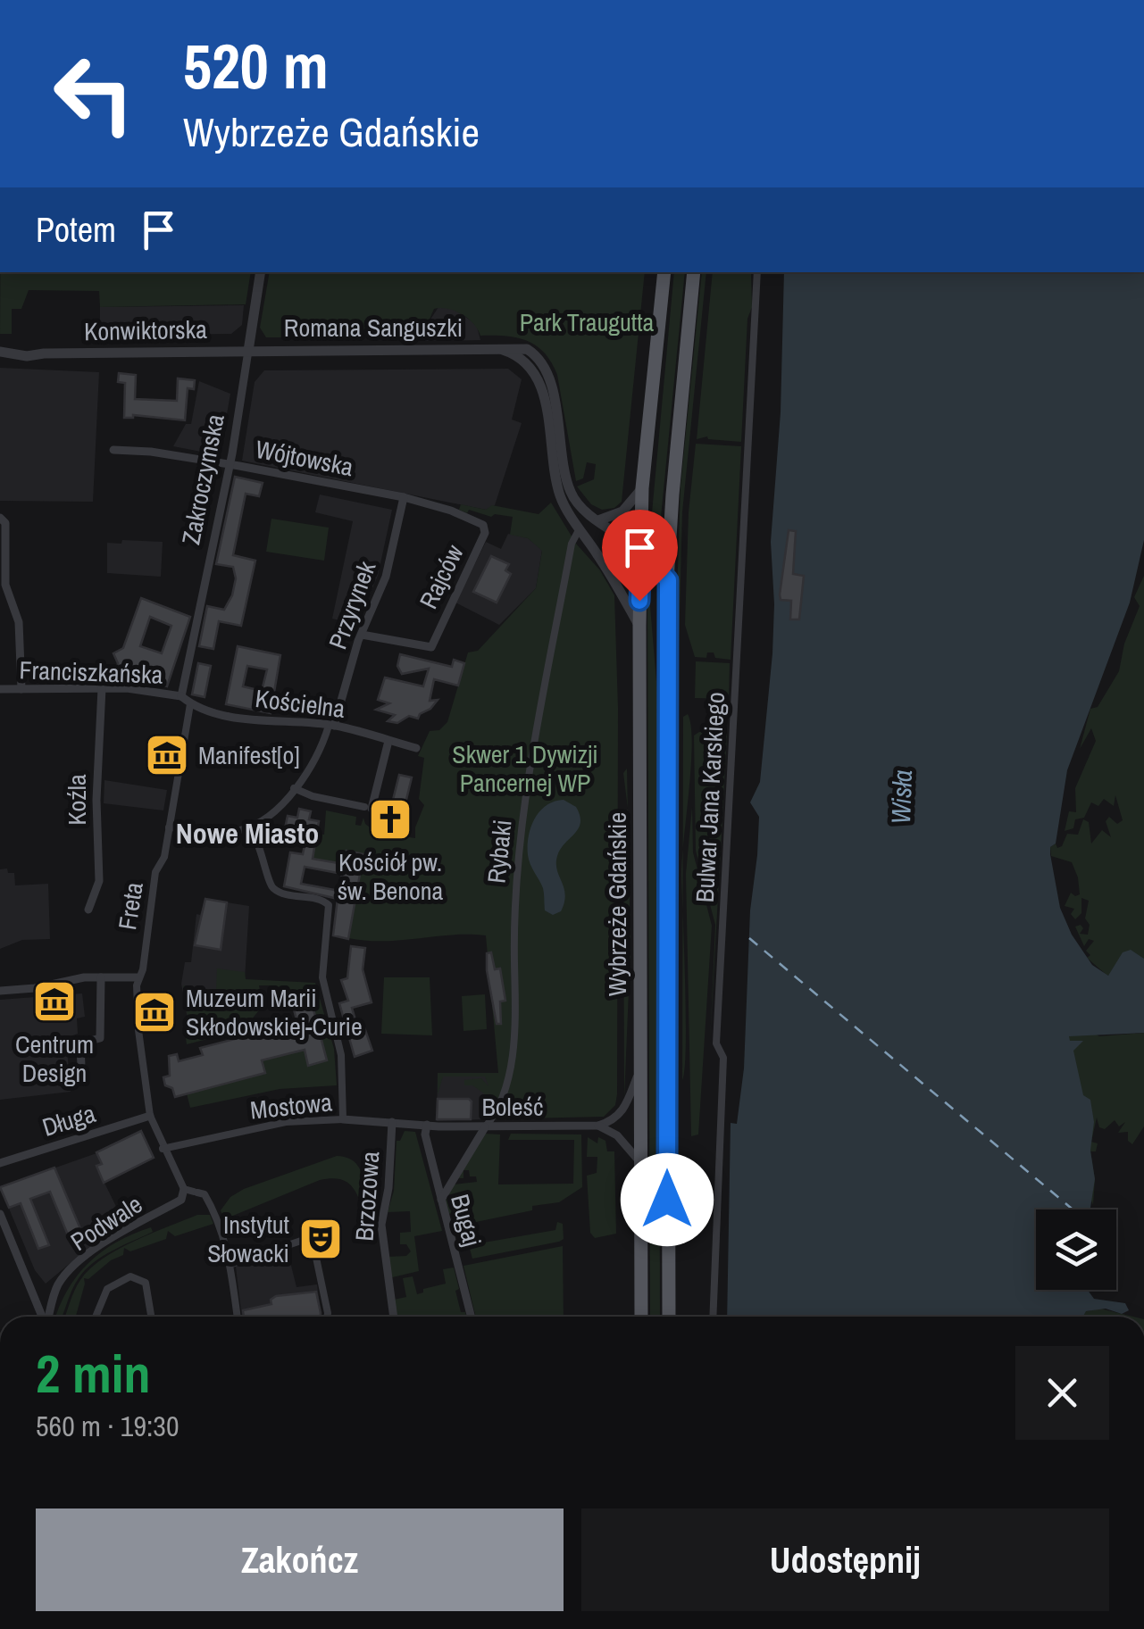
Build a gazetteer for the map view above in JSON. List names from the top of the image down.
{
  "streets": {
    "main road": ["Wybrzeże Gdańskie"],
    "street": [
      "Romana Sanguszki",
      "Konwiktorska",
      "Wójtowska",
      "Zakroczymska",
      "Rajców",
      "Przyrynek",
      "Franciszkańska",
      "Kościelna",
      "Bulwar Jana Karskiego",
      "Koźla",
      "Rybaki",
      "Freta",
      "Mostowa",
      "Boleść",
      "Długa",
      "Brzozowa",
      "Bugaj",
      "Podwale"
    ]
  },
  "crossings": [
    ["Romana Sanguszki", "Konwiktorska"],
    ["Romana Sanguszki", "Zakroczymska"],
    ["Romana Sanguszki", "Rybaki"],
    ["Romana Sanguszki", "Wybrzeże Gdańskie"],
    ["Konwiktorska", "Zakroczymska"],
    ["Wójtowska", "Zakroczymska"],
    ["Wójtowska", "Rajców"],
    ["Wójtowska", "Przyrynek"],
    ["Zakroczymska", "Franciszkańska"],
    ["Rajców", "Przyrynek"],
    ["Przyrynek", "Kościelna"],
    ["Franciszkańska", "Koźla"],
    ["Kościelna", "Freta"],
    ["Rybaki", "Boleść"],
    ["Freta", "Mostowa"],
    ["Freta", "Długa"],
    ["Freta", "Podwale"],
    ["Mostowa", "Boleść"],
    ["Mostowa", "Brzozowa"],
    ["Mostowa", "Bugaj"],
    ["Boleść", "Bugaj"]
  ],
  "districts": ["Nowe Miasto"],
  "water": ["Wisła"],
  "parks": ["Park Traugutta", "Skwer 1 Dywizji Pancernej WP"],
  "places": {
    "museum": ["Manifest[o]", "Centrum Design", "Muzeum Marii Skłodowskiej-Curie"],
    "church": ["Kościół pw. św. Benona"],
    "theatre": ["Instytut Słowacki"]
  },
  "page": {
    "turn": ["520 m", "Wybrzeże Gdańskie"],
    "then": "Potem",
    "heading": ["2 min", "560 m · 19:30"],
    "buttons": ["Zakończ", "Udostępnij"]
  }
}
